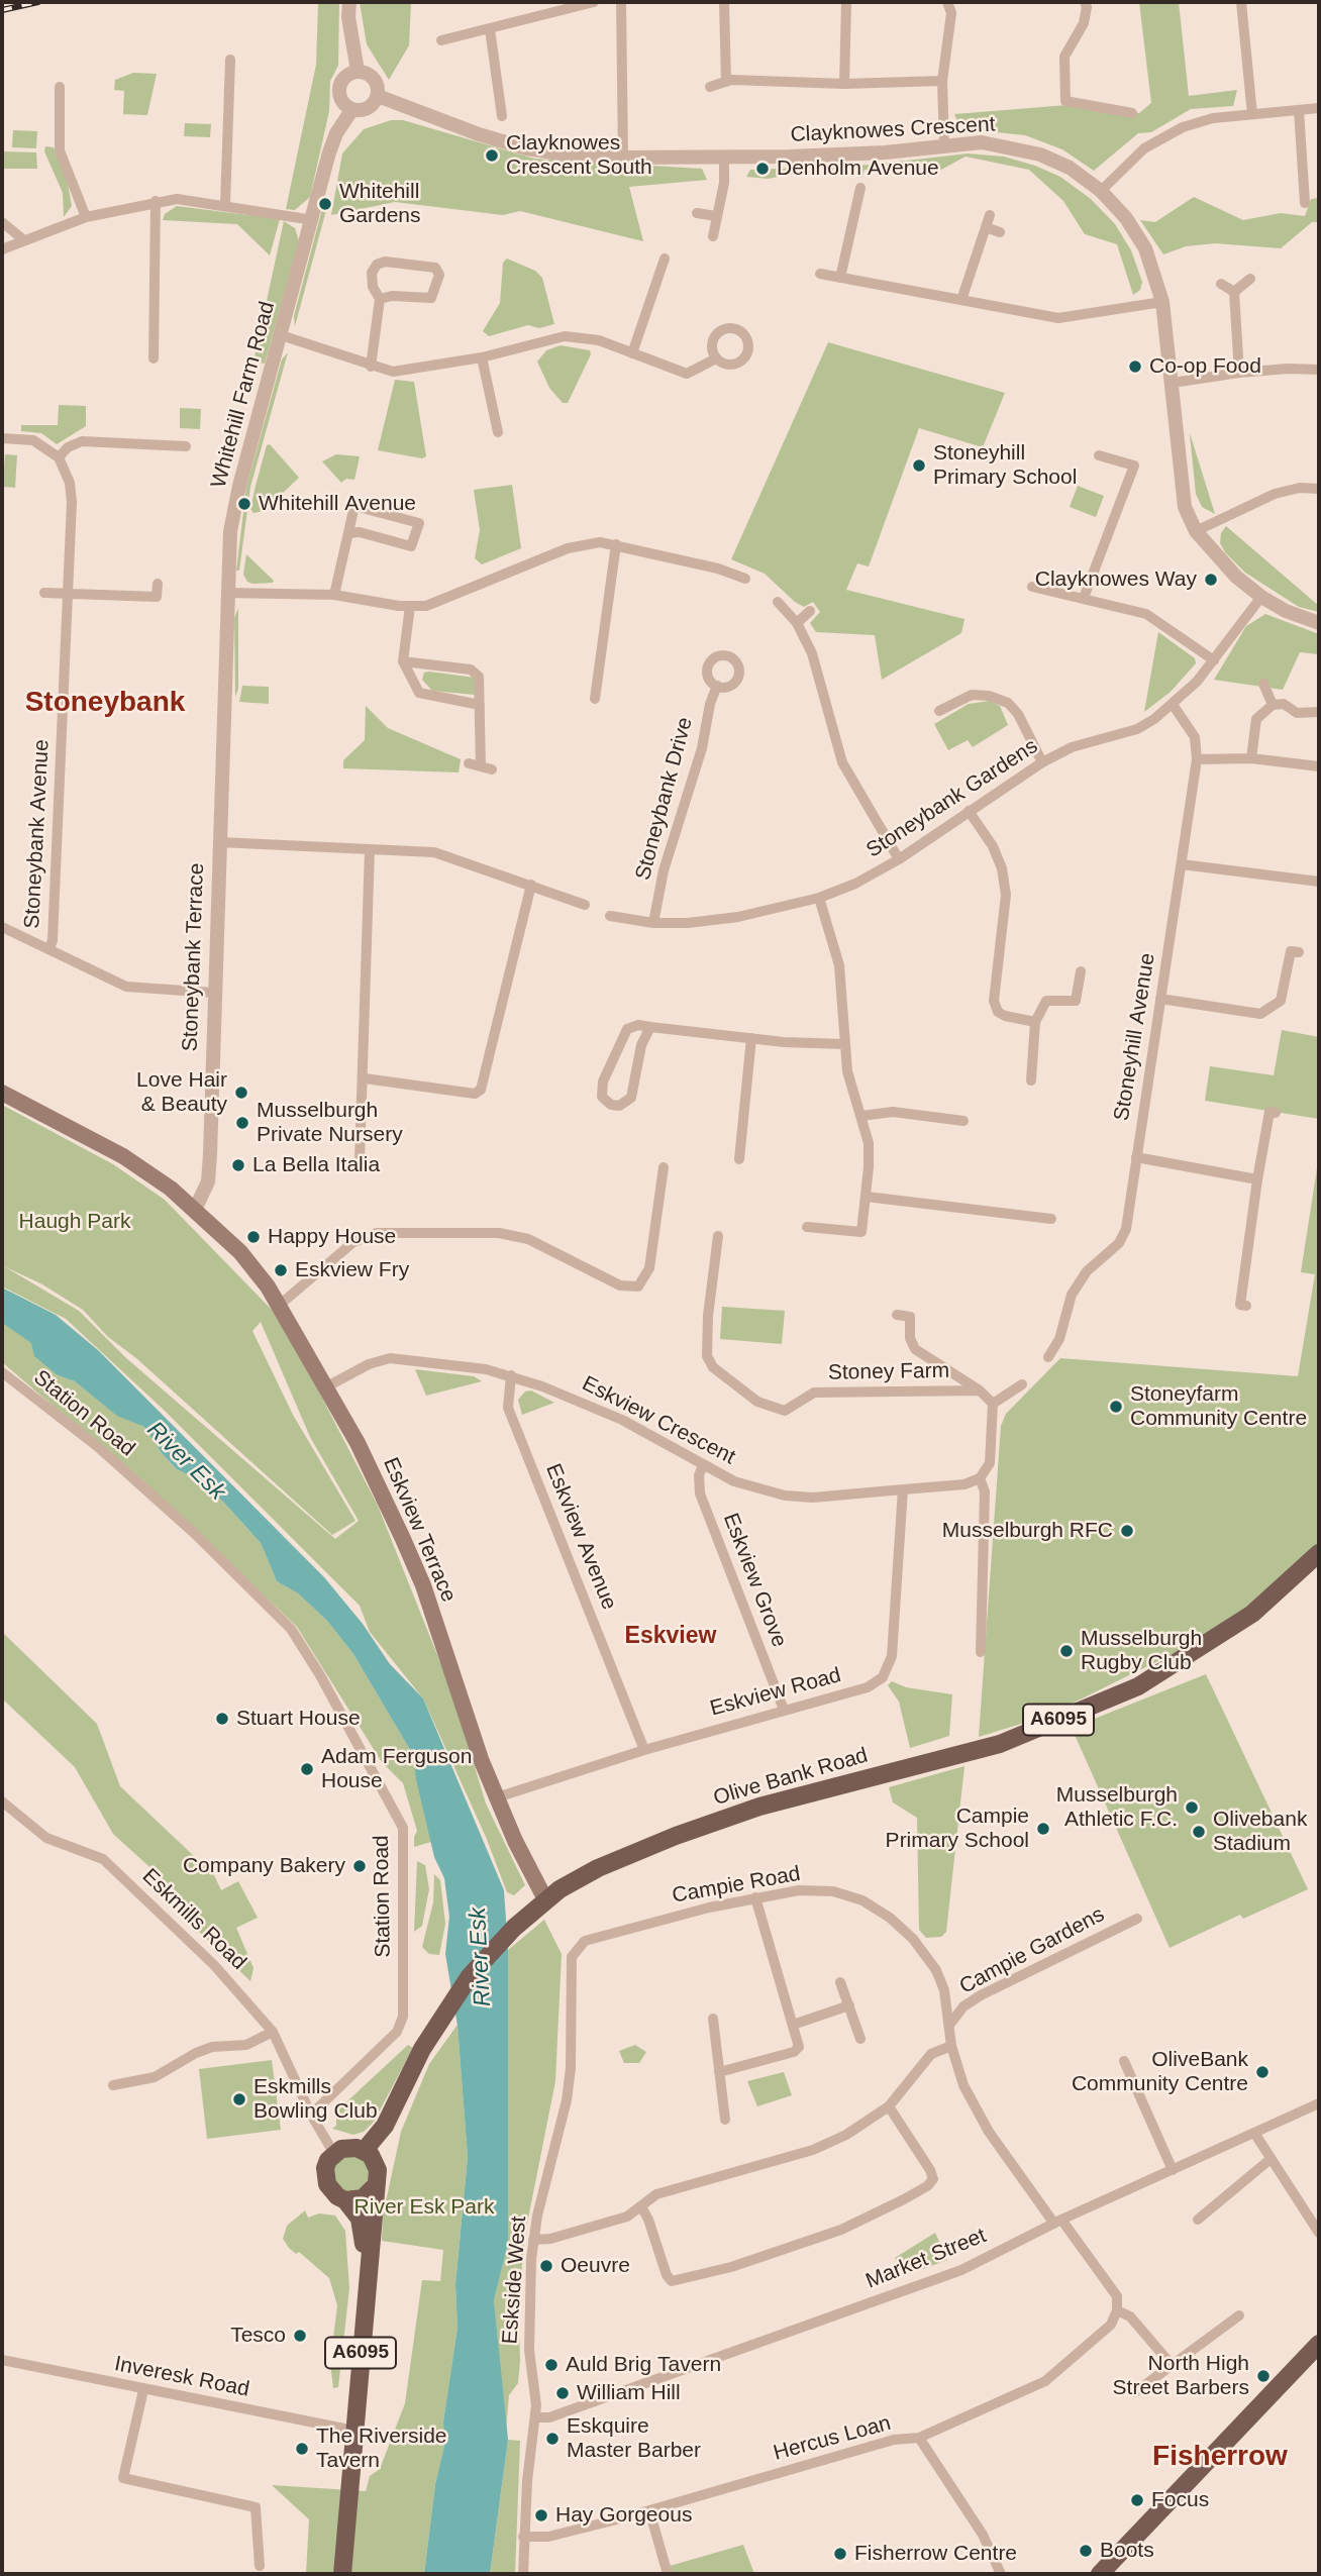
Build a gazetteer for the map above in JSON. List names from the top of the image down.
{
  "streets": {
    "main road": ["Eskview Terrace", "A6095", "Olive Bank Road"],
    "street": [
      "Clayknowes Crescent",
      "Whitehill Farm Road",
      "Stoneybank Drive",
      "Stoneybank Gardens",
      "Stoneybank Avenue",
      "Stoneybank Terrace",
      "Stoneyhill Avenue",
      "Stoney Farm",
      "Station Road",
      "Eskview Crescent",
      "Eskview Avenue",
      "Eskview Grove",
      "Eskview Road",
      "Campie Road",
      "Eskmills Road",
      "Campie Gardens",
      "Market Street",
      "Eskside West",
      "Inveresk Road",
      "Hercus Loan"
    ]
  },
  "crossings": [
    ["Clayknowes Crescent", "Whitehill Farm Road"],
    ["Clayknowes Crescent", "Stoneybank Gardens"],
    ["Whitehill Farm Road", "Stoneybank Terrace"],
    ["Stoneybank Drive", "Stoneybank Gardens"],
    ["Stoneybank Gardens", "Stoneyhill Avenue"],
    ["Stoneybank Terrace", "Eskview Terrace"],
    ["Station Road", "Eskmills Road"],
    ["Eskview Crescent", "Eskview Terrace"],
    ["Eskview Crescent", "Eskview Avenue"],
    ["Eskview Crescent", "Eskview Grove"],
    ["Eskview Crescent", "Eskview Road"],
    ["Eskview Terrace", "Eskview Road"],
    ["Eskview Terrace", "Olive Bank Road"],
    ["Eskview Avenue", "Eskview Road"],
    ["Eskview Grove", "Eskview Road"],
    ["A6095", "Olive Bank Road"],
    ["A6095", "Inveresk Road"],
    ["Campie Road", "Campie Gardens"],
    ["Campie Road", "Market Street"],
    ["Campie Road", "Eskside West"],
    ["Campie Road", "Hercus Loan"],
    ["Market Street", "Eskside West"],
    ["Eskside West", "Hercus Loan"]
  ],
  "districts": ["Stoneybank", "Eskview", "Fisherrow"],
  "water": ["River Esk"],
  "parks": ["Haugh Park", "River Esk Park"],
  "places": [
    "Clayknowes Crescent South",
    "Denholm Avenue",
    "Whitehill Gardens",
    "Co-op Food",
    "Stoneyhill Primary School",
    "Whitehill Avenue",
    "Clayknowes Way",
    "Love Hair & Beauty",
    "Musselburgh Private Nursery",
    "La Bella Italia",
    "Happy House",
    "Eskview Fry",
    "Stoneyfarm Community Centre",
    "Musselburgh RFC",
    "Musselburgh Rugby Club",
    "Stuart House",
    "Adam Ferguson House",
    "Musselburgh Athletic F.C.",
    "Campie Primary School",
    "Olivebank Stadium",
    "Company Bakery",
    "OliveBank Community Centre",
    "Eskmills Bowling Club",
    "Oeuvre",
    "Tesco",
    "Auld Brig Tavern",
    "North High Street Barbers",
    "William Hill",
    "Eskquire Master Barber",
    "The Riverside Tavern",
    "Focus",
    "Hay Gorgeous",
    "Boots",
    "Fisherrow Centre"
  ]
}
